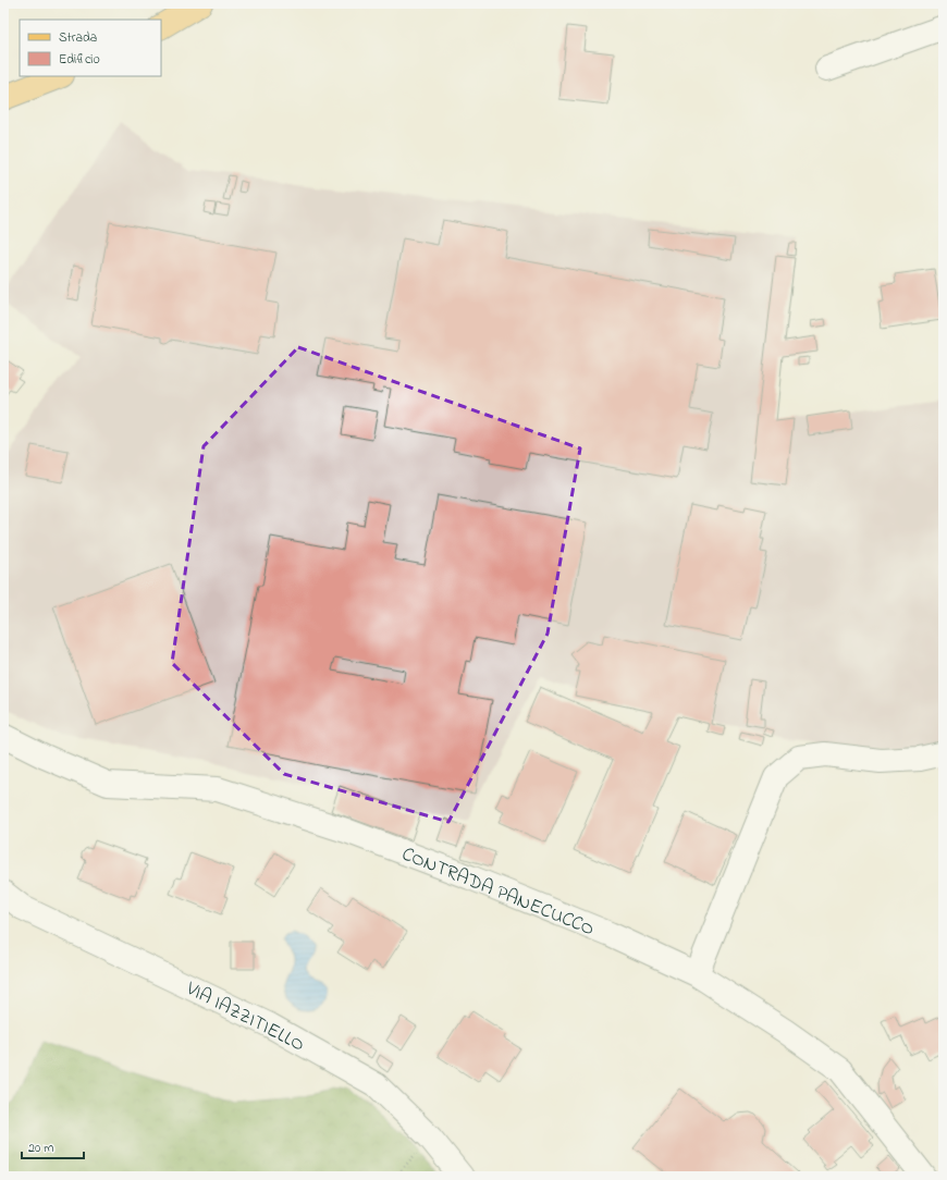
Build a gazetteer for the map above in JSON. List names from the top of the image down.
{
  "streets": {
    "street": ["CONTRADA PANECUCCO", "VIA IAZZITIELLO"]
  },
  "legend": ["Strada", "Edificio"],
  "scale_bar": "20 m"
}
